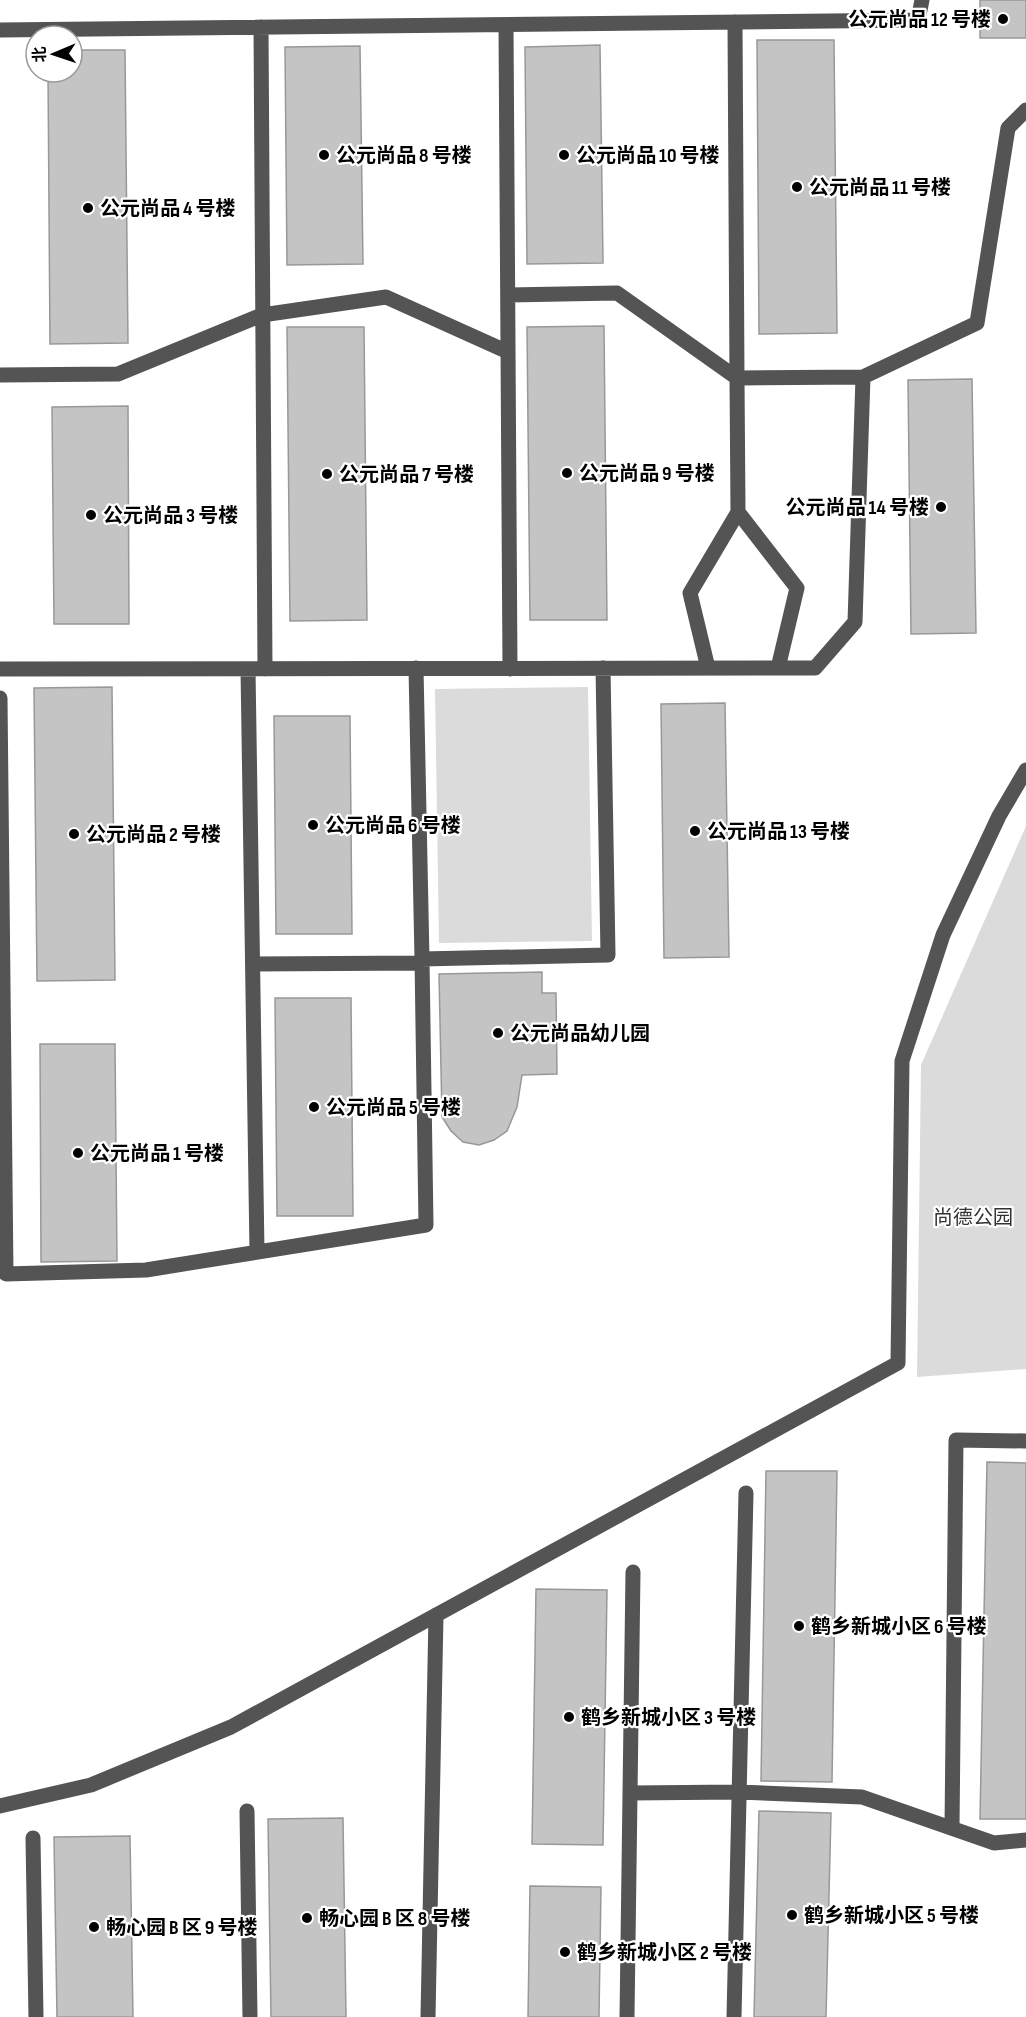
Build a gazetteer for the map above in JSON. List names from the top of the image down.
{
  "parks": ["尚德公园"],
  "places": [
    "公元尚品 12 号楼",
    "公元尚品 8 号楼",
    "公元尚品 10 号楼",
    "公元尚品 11 号楼",
    "公元尚品 4 号楼",
    "公元尚品 9 号楼",
    "公元尚品 7 号楼",
    "公元尚品 14 号楼",
    "公元尚品 3 号楼",
    "公元尚品 6 号楼",
    "公元尚品 13 号楼",
    "公元尚品 2 号楼",
    "公元尚品幼儿园",
    "公元尚品 5 号楼",
    "公元尚品 1 号楼",
    "鹤乡新城小区 6 号楼",
    "鹤乡新城小区 3 号楼",
    "鹤乡新城小区 5 号楼",
    "畅心园 B 区 8 号楼",
    "畅心园 B 区 9 号楼",
    "鹤乡新城小区 2 号楼"
  ],
  "north": "left"
}
